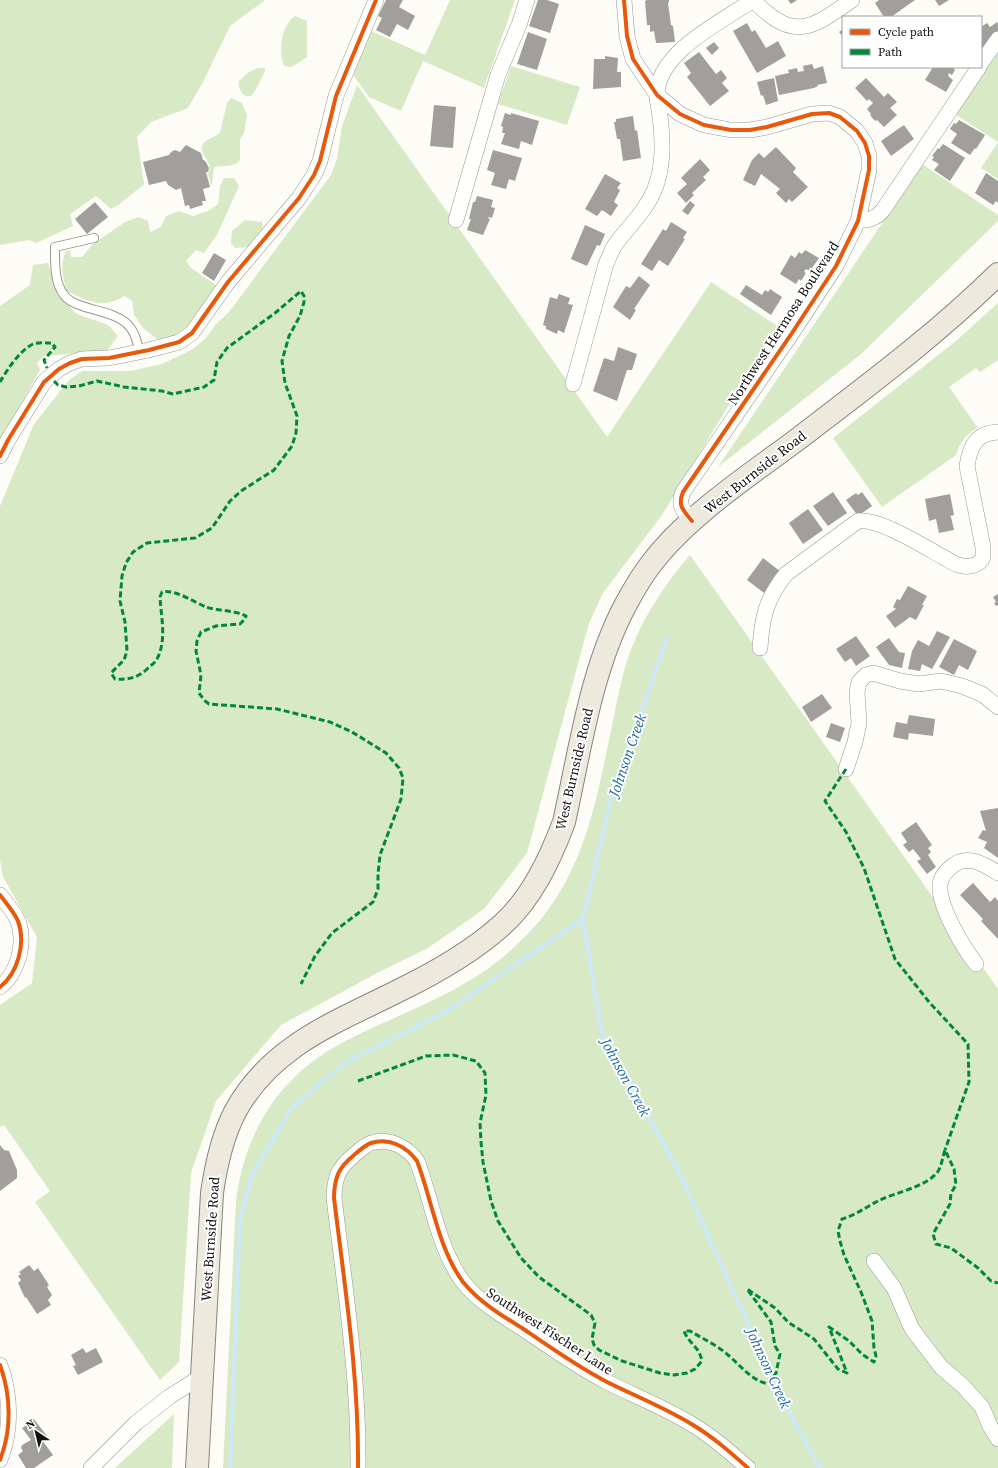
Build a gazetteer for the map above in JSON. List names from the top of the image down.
{
  "streets": {
    "main road": ["West Burnside Road"],
    "street": ["Northwest Hermosa Boulevard", "Southwest Fischer Lane"]
  },
  "crossings": [
    ["Northwest Hermosa Boulevard", "West Burnside Road"]
  ],
  "water": ["Johnson Creek"],
  "legend": ["Cycle path", "Path"],
  "north": "top left"
}
